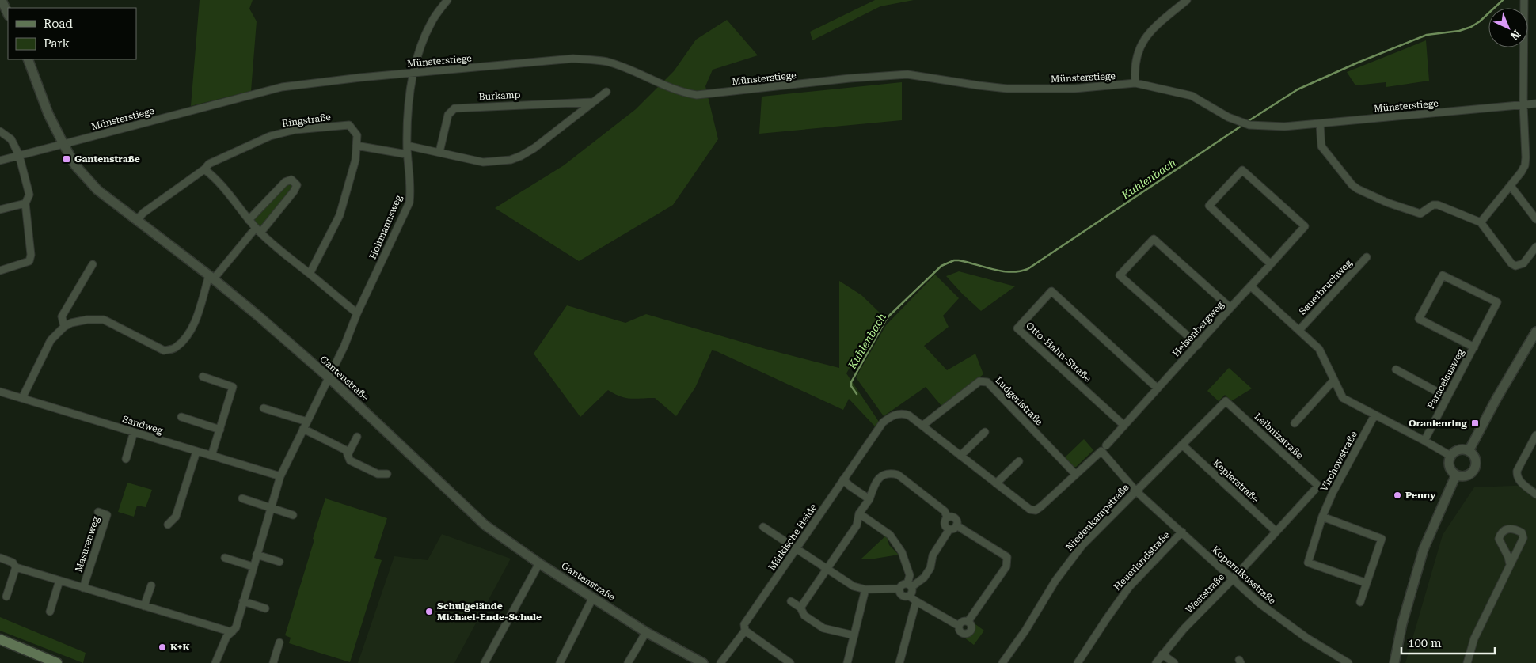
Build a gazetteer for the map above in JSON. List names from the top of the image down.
{
  "streets": {
    "street": [
      "Münsterstiege",
      "Burkamp",
      "Ringstraße",
      "Holtmannsweg",
      "Sauerbruchweg",
      "Heisenbergweg",
      "Otto-Hahn-Straße",
      "Gantenstraße",
      "Paracelsusweg",
      "Ludgeristraße",
      "Sandweg",
      "Leibnizstraße",
      "Virchowstraße",
      "Keplerstraße",
      "Niedenkampstraße",
      "Märkische Heide",
      "Masurenweg",
      "Heuerlandstraße",
      "Kopernikusstraße",
      "Weststraße"
    ]
  },
  "crossings": [
    ["Münsterstiege", "Holtmannsweg"],
    ["Münsterstiege", "Gantenstraße"],
    ["Ringstraße", "Gantenstraße"],
    ["Holtmannsweg", "Gantenstraße"],
    ["Holtmannsweg", "Sandweg"],
    ["Sauerbruchweg", "Heisenbergweg"],
    ["Sauerbruchweg", "Paracelsusweg"],
    ["Sauerbruchweg", "Virchowstraße"],
    ["Heisenbergweg", "Otto-Hahn-Straße"],
    ["Ludgeristraße", "Märkische Heide"],
    ["Leibnizstraße", "Niedenkampstraße"],
    ["Leibnizstraße", "Weststraße"],
    ["Keplerstraße", "Niedenkampstraße"],
    ["Keplerstraße", "Weststraße"],
    ["Niedenkampstraße", "Kopernikusstraße"],
    ["Heuerlandstraße", "Kopernikusstraße"],
    ["Kopernikusstraße", "Weststraße"]
  ],
  "water": ["Kuhlenbach"],
  "places": {
    "transit": ["Gantenstraße", "Oranienring"],
    "other": ["Penny", "Schulgelände Michael-Ende-Schule", "K+K"]
  },
  "legend": ["Road", "Park"],
  "scale_bar": "100 m",
  "north": "bottom right"
}
